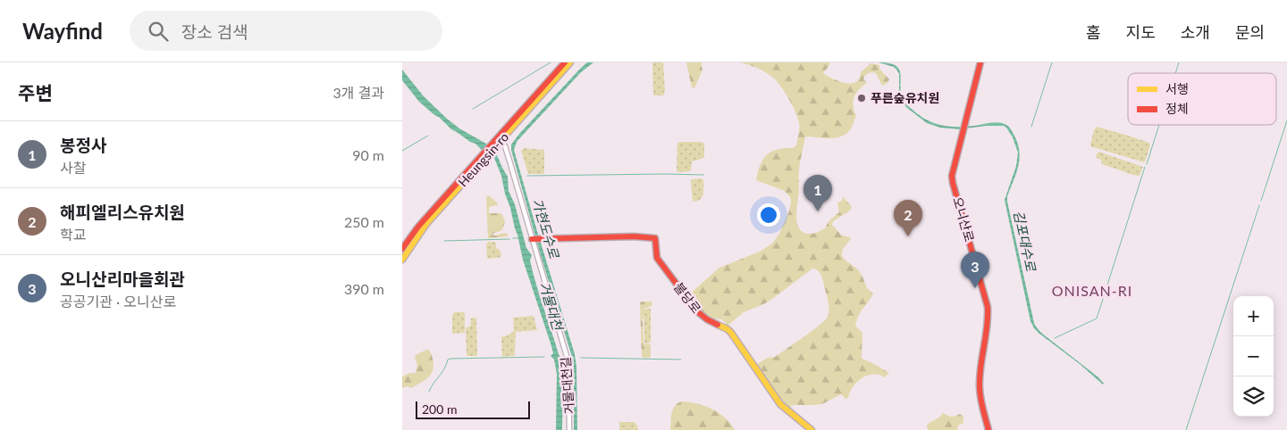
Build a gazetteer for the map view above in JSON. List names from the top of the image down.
{
  "streets": {
    "street": [
      "Heungsin-ro",
      "오니산로",
      "불당로",
      "거물대천길"
    ]
  },
  "crossings": [
    ["불당로", "거물대천길"]
  ],
  "districts": ["ONISAN-RI"],
  "water": ["가현도수로", "김포대수로", "거물대천"],
  "places": ["푸른숲유치원"],
  "legend": ["서행", "정체"],
  "scale_bar": "200 m",
  "page": {
    "header": "Wayfind",
    "search": "장소 검색",
    "nav": [
      "홈",
      "지도",
      "소개",
      "문의"
    ],
    "heading": ["주변", "3개 결과"],
    "list": [
      {
        "mark": "1",
        "name": "봉정사",
        "note": "사찰",
        "value": "90 m"
      },
      {
        "mark": "2",
        "name": "해피엘리스유치원",
        "note": "학교",
        "value": "250 m"
      },
      {
        "mark": "3",
        "name": "오니산리마을회관",
        "note": "공공기관 · 오니산로",
        "value": "390 m"
      }
    ],
    "pins": ["1", "2", "3"],
    "map_buttons": ["+", "−"],
    "scale": "200 m"
  }
}
